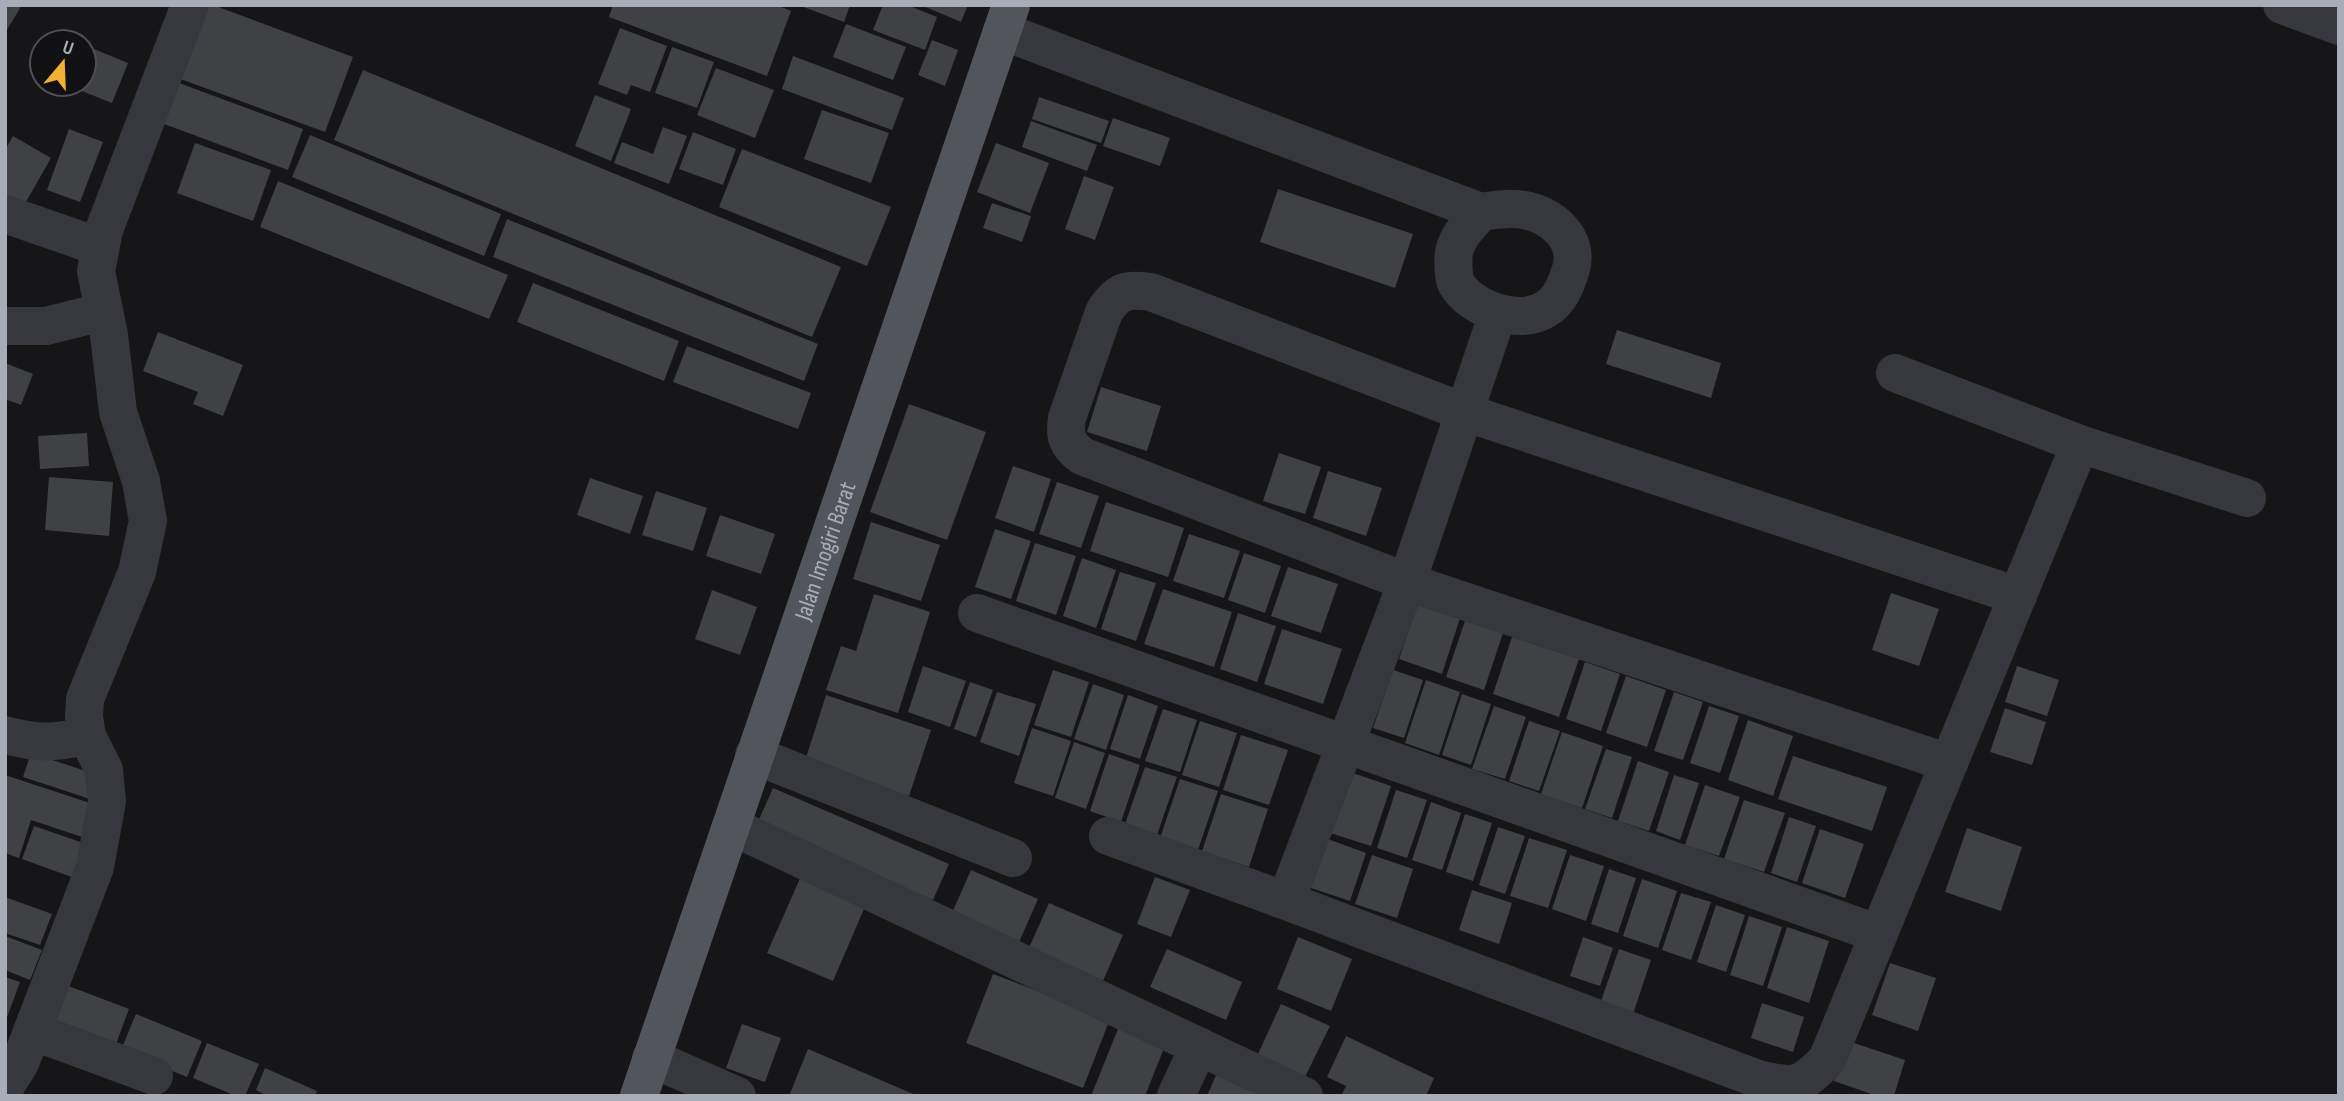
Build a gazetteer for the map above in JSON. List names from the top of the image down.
{
  "streets": {
    "main road": ["Jalan Imogiri Barat"]
  },
  "north": "top"
}
